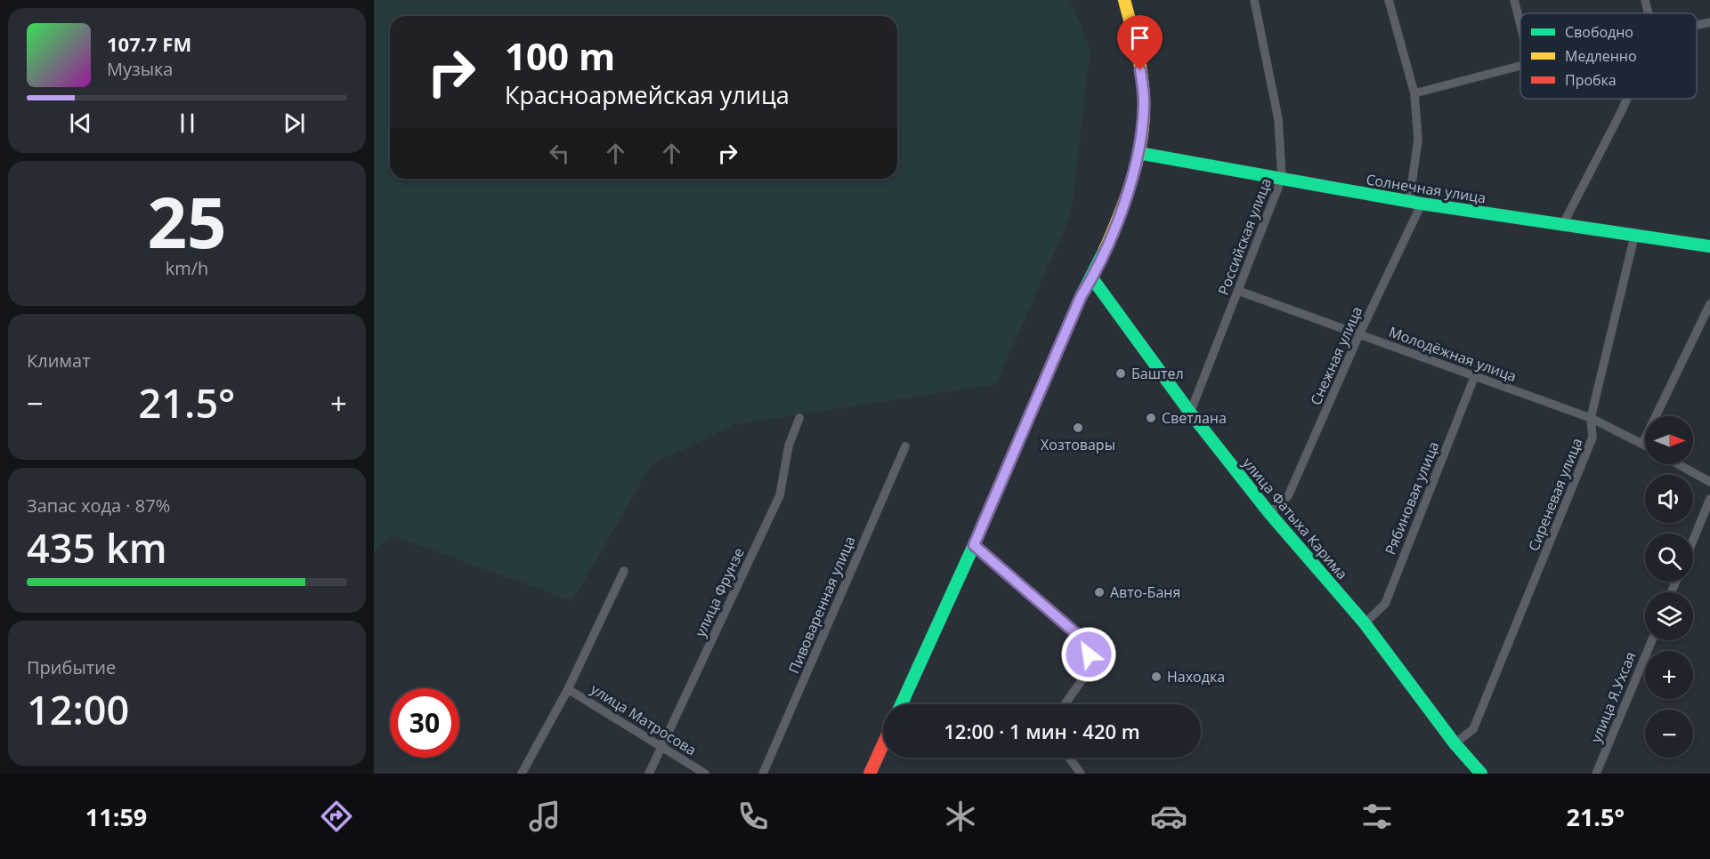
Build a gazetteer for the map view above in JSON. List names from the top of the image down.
{
  "streets": {
    "street": [
      "Солнечная улица",
      "Российская улица",
      "Молодёжная улица",
      "Снежная улица",
      "Сиреневая улица",
      "Рябиновая улица",
      "улица Фатыха Карима",
      "улица Фрунзе",
      "Пивоваренная улица",
      "улица Я.Ухсая",
      "улица Матросова"
    ]
  },
  "crossings": [
    ["Солнечная улица", "Российская улица"],
    ["Солнечная улица", "Снежная улица"],
    ["Солнечная улица", "Сиреневая улица"],
    ["Российская улица", "Молодёжная улица"],
    ["Российская улица", "улица Фатыха Карима"],
    ["Молодёжная улица", "Снежная улица"],
    ["Молодёжная улица", "Сиреневая улица"],
    ["Молодёжная улица", "Рябиновая улица"],
    ["Снежная улица", "улица Фатыха Карима"],
    ["Сиреневая улица", "улица Фатыха Карима"],
    ["Рябиновая улица", "улица Фатыха Карима"],
    ["улица Фрунзе", "улица Матросова"]
  ],
  "places": [
    "Баштел",
    "Светлана",
    "Хозтовары",
    "Авто-Баня",
    "Находка"
  ],
  "legend": ["Свободно", "Медленно", "Пробка"],
  "north": "right",
  "page": {
    "turn": ["100 m", "Красноармейская улица"],
    "song": ["107.7 FM", "Музыка"],
    "tile": [
      ["25", "km/h"],
      "Климат",
      ["Запас хода · 87%", "435 km"],
      ["Прибытие", "12:00"]
    ],
    "heat": ["−", "21.5°", "+"],
    "map_buttons": ["+", "−"],
    "limit": "30",
    "trip": "12:00 · 1 мин · 420 m",
    "tabs": ["11:59", "21.5°"]
  }
}
